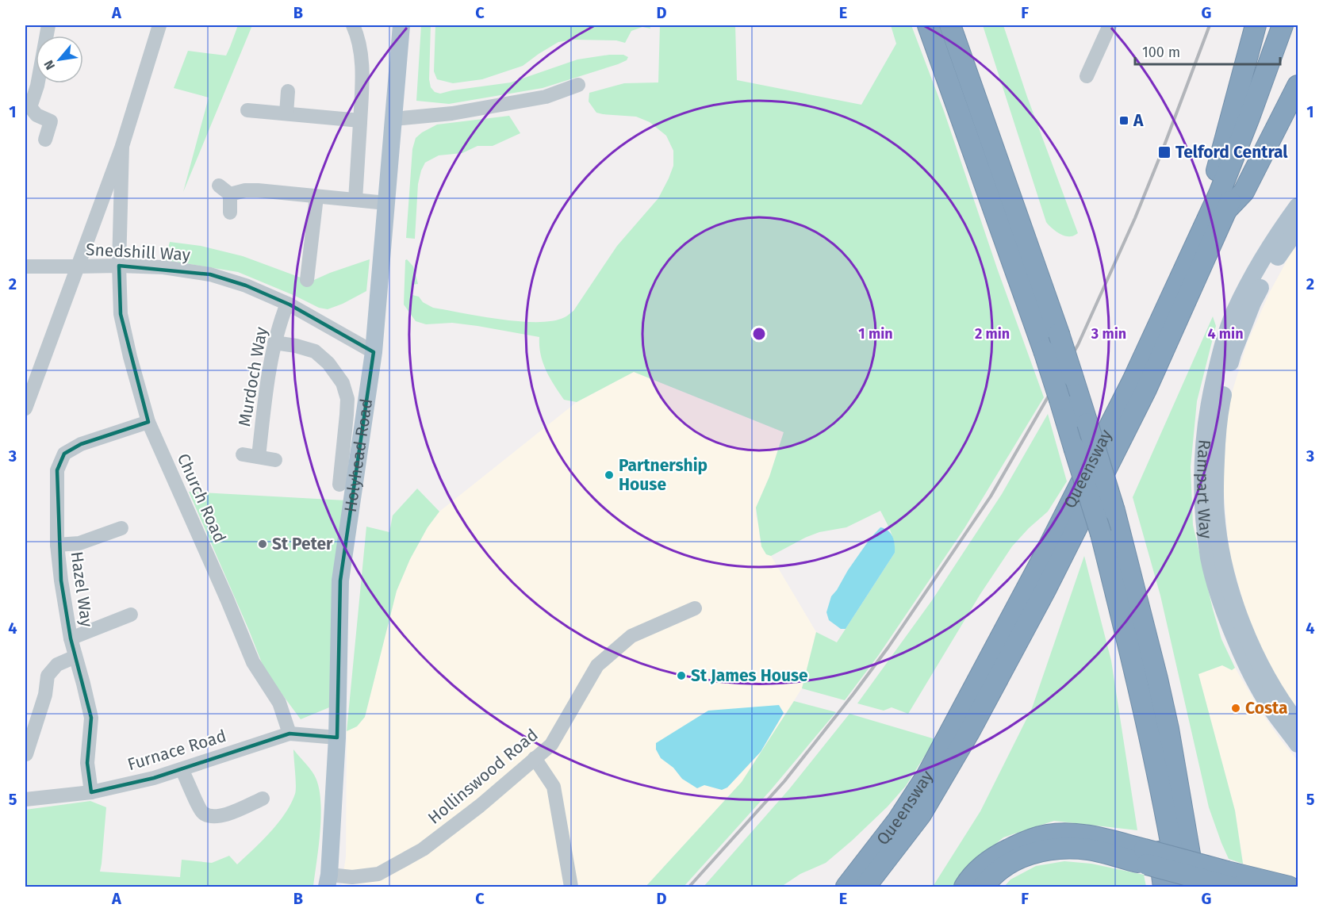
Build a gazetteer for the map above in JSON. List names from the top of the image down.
{
  "streets": {
    "highway": ["Queensway"],
    "main road": ["Holyhead Road", "Rampart Way"],
    "street": [
      "Snedshill Way",
      "Murdoch Way",
      "Church Road",
      "Hazel Way",
      "Furnace Road",
      "Hollinswood Road"
    ]
  },
  "crossings": [
    ["Snedshill Way", "Murdoch Way"],
    ["Snedshill Way", "Holyhead Road"],
    ["Snedshill Way", "Church Road"],
    ["Holyhead Road", "Furnace Road"],
    ["Holyhead Road", "Hollinswood Road"],
    ["Church Road", "Hazel Way"],
    ["Church Road", "Furnace Road"],
    ["Hazel Way", "Furnace Road"]
  ],
  "places": {
    "transit": ["A", "Telford Central"],
    "other": [
      "Partnership House",
      "St Peter",
      "St James House",
      "Costa"
    ]
  },
  "scale_bar": "100 m",
  "north": "bottom left",
  "grid": {
    "columns": [
      "A",
      "B",
      "C",
      "D",
      "E",
      "F",
      "G"
    ],
    "rows": [
      "1",
      "2",
      "3",
      "4",
      "5"
    ]
  },
  "rings": [
    "1 min",
    "2 min",
    "3 min",
    "4 min"
  ]
}
